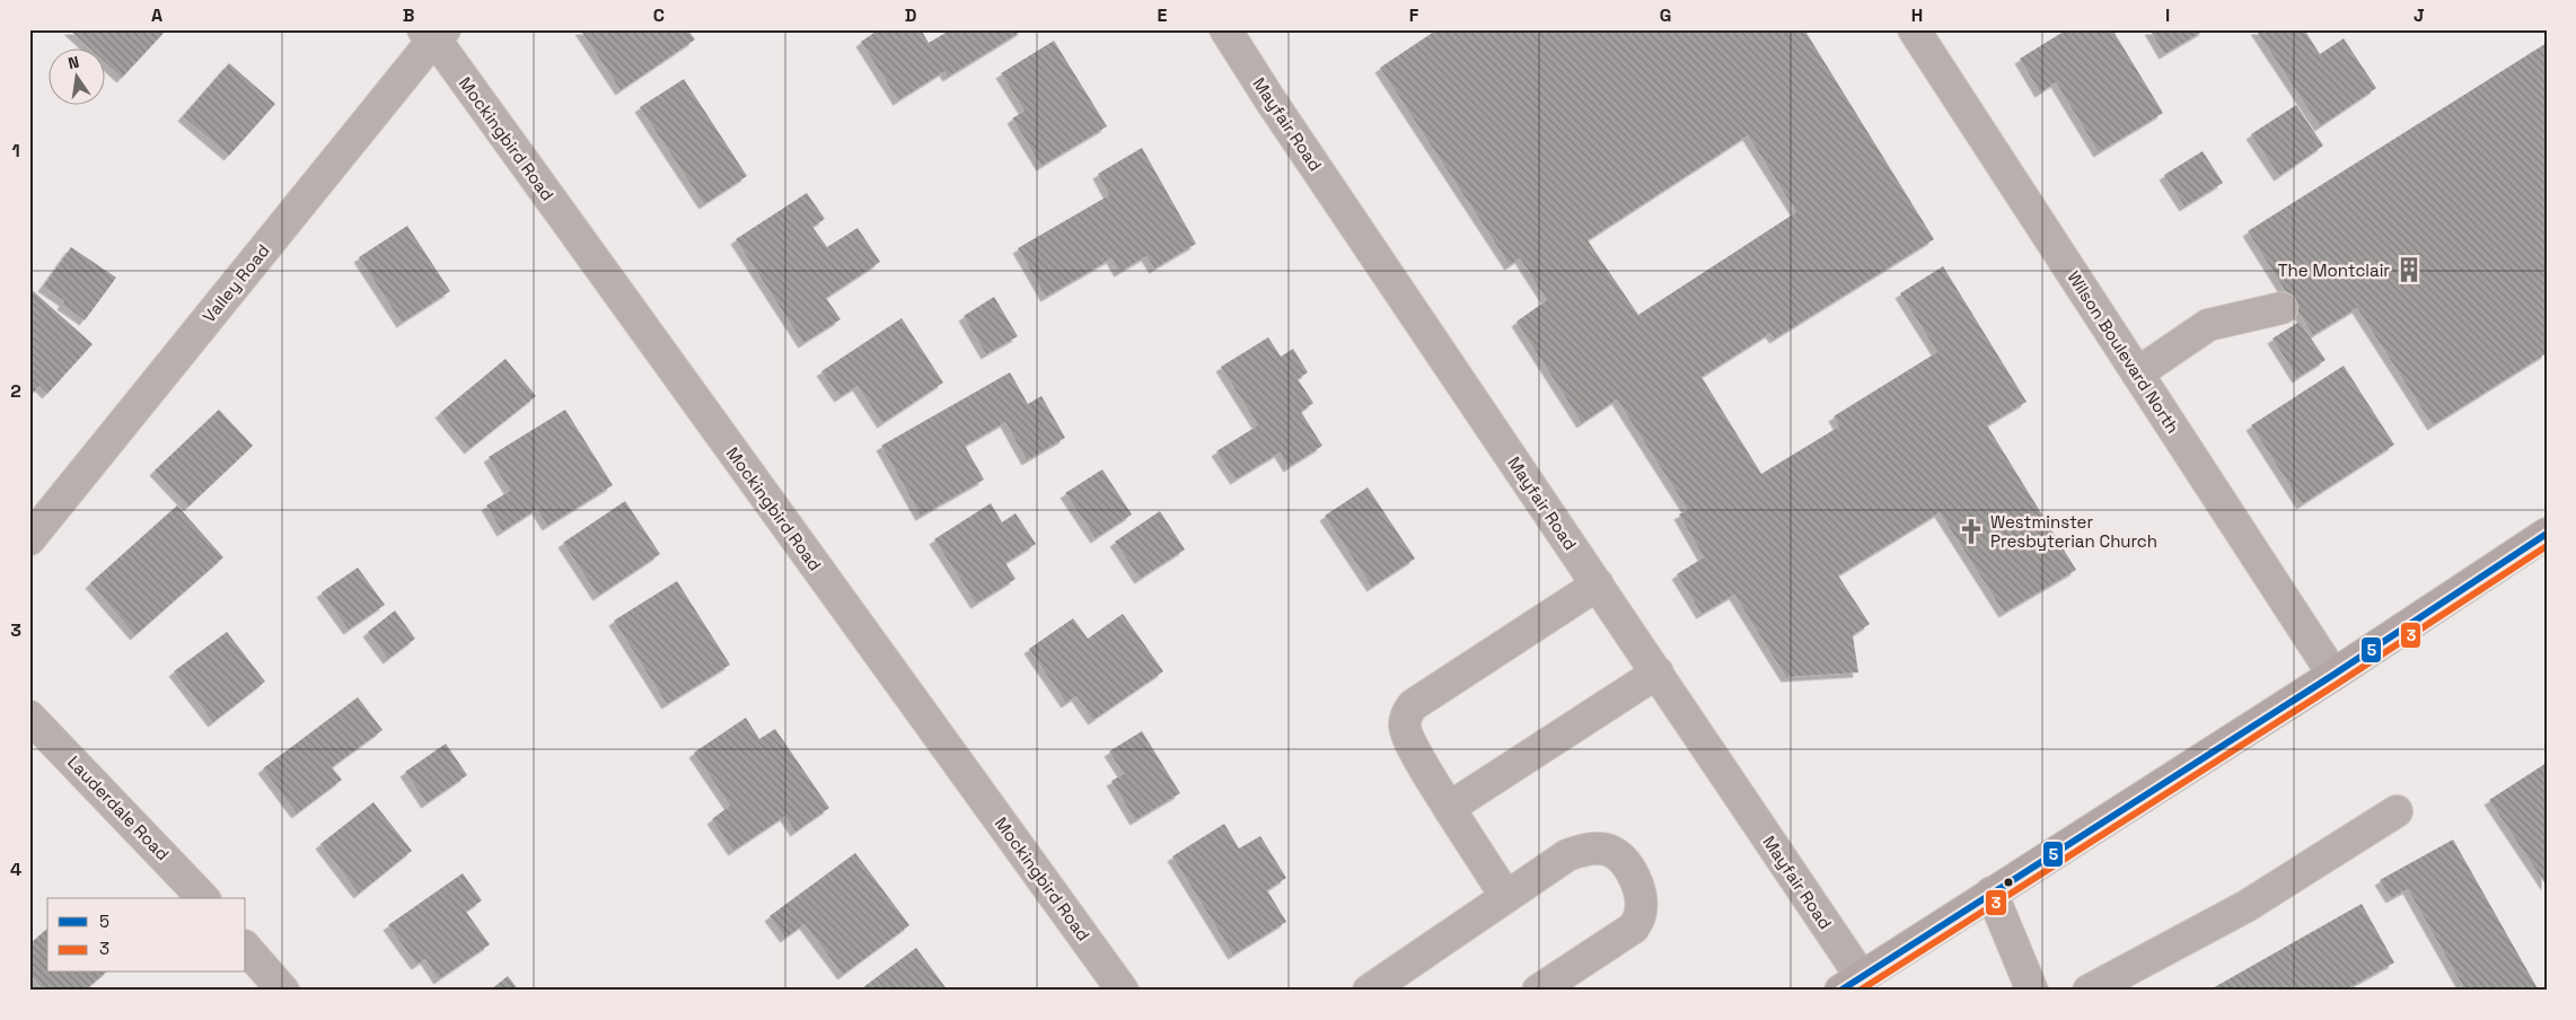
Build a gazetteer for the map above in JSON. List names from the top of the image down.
{
  "streets": {
    "street": [
      "Mayfair Road",
      "Mockingbird Road",
      "Valley Road",
      "Wilson Boulevard North",
      "Lauderdale Road"
    ]
  },
  "crossings": [
    ["Mockingbird Road", "Valley Road"]
  ],
  "places": {
    "building": ["The Montclair"],
    "church": ["Westminster Presbyterian Church"]
  },
  "lines": ["transit line 5", "transit line 3"],
  "legend": ["5", "3"],
  "north": "top",
  "grid": {
    "columns": [
      "A",
      "B",
      "C",
      "D",
      "E",
      "F",
      "G",
      "H",
      "I",
      "J"
    ],
    "rows": [
      "1",
      "2",
      "3",
      "4"
    ]
  }
}
